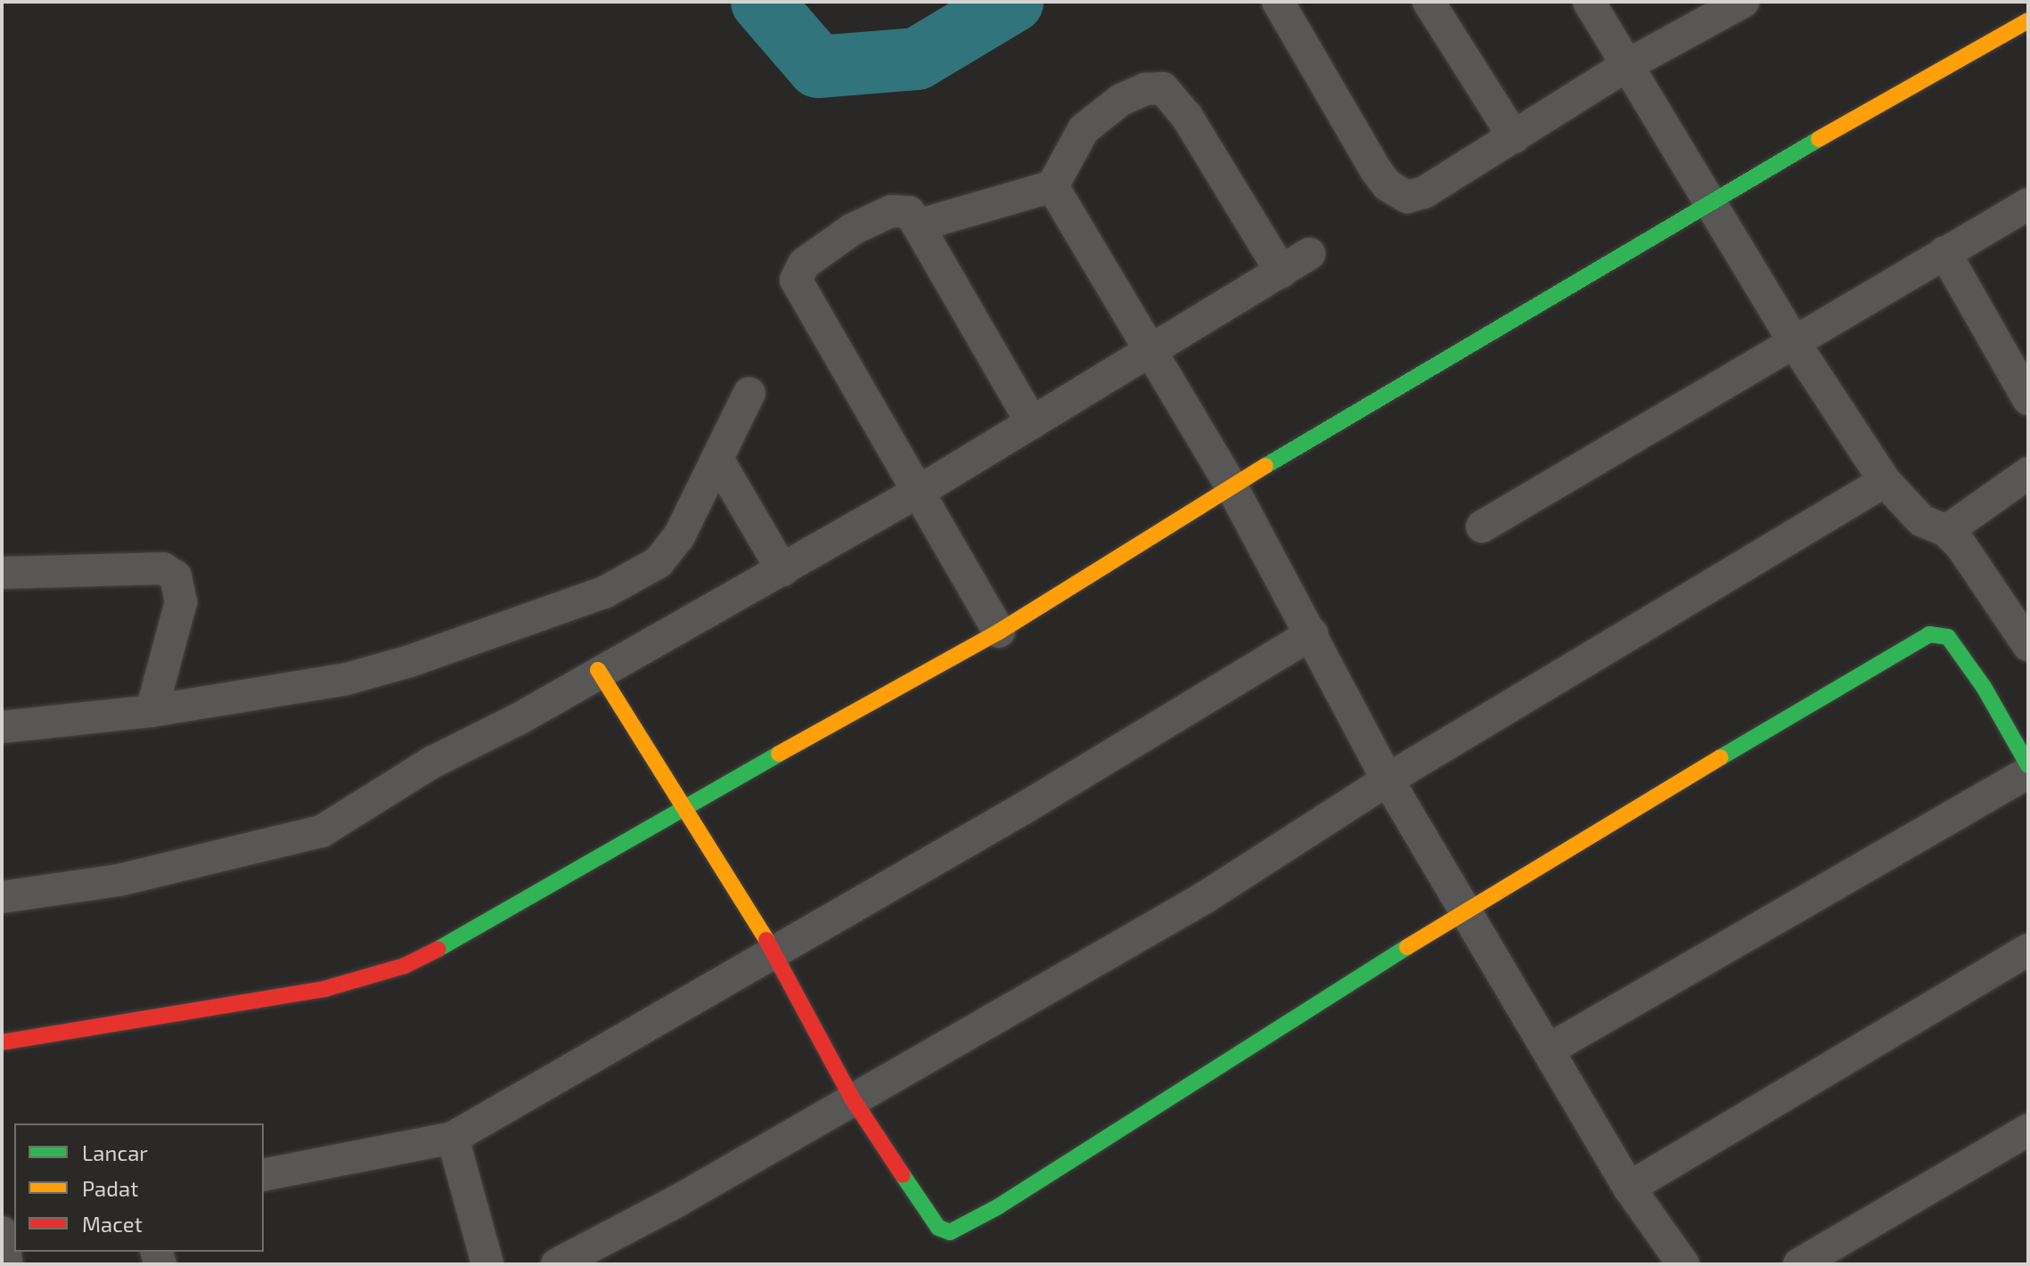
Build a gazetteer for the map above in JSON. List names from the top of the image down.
{
  "legend": ["Lancar", "Padat", "Macet"]
}
